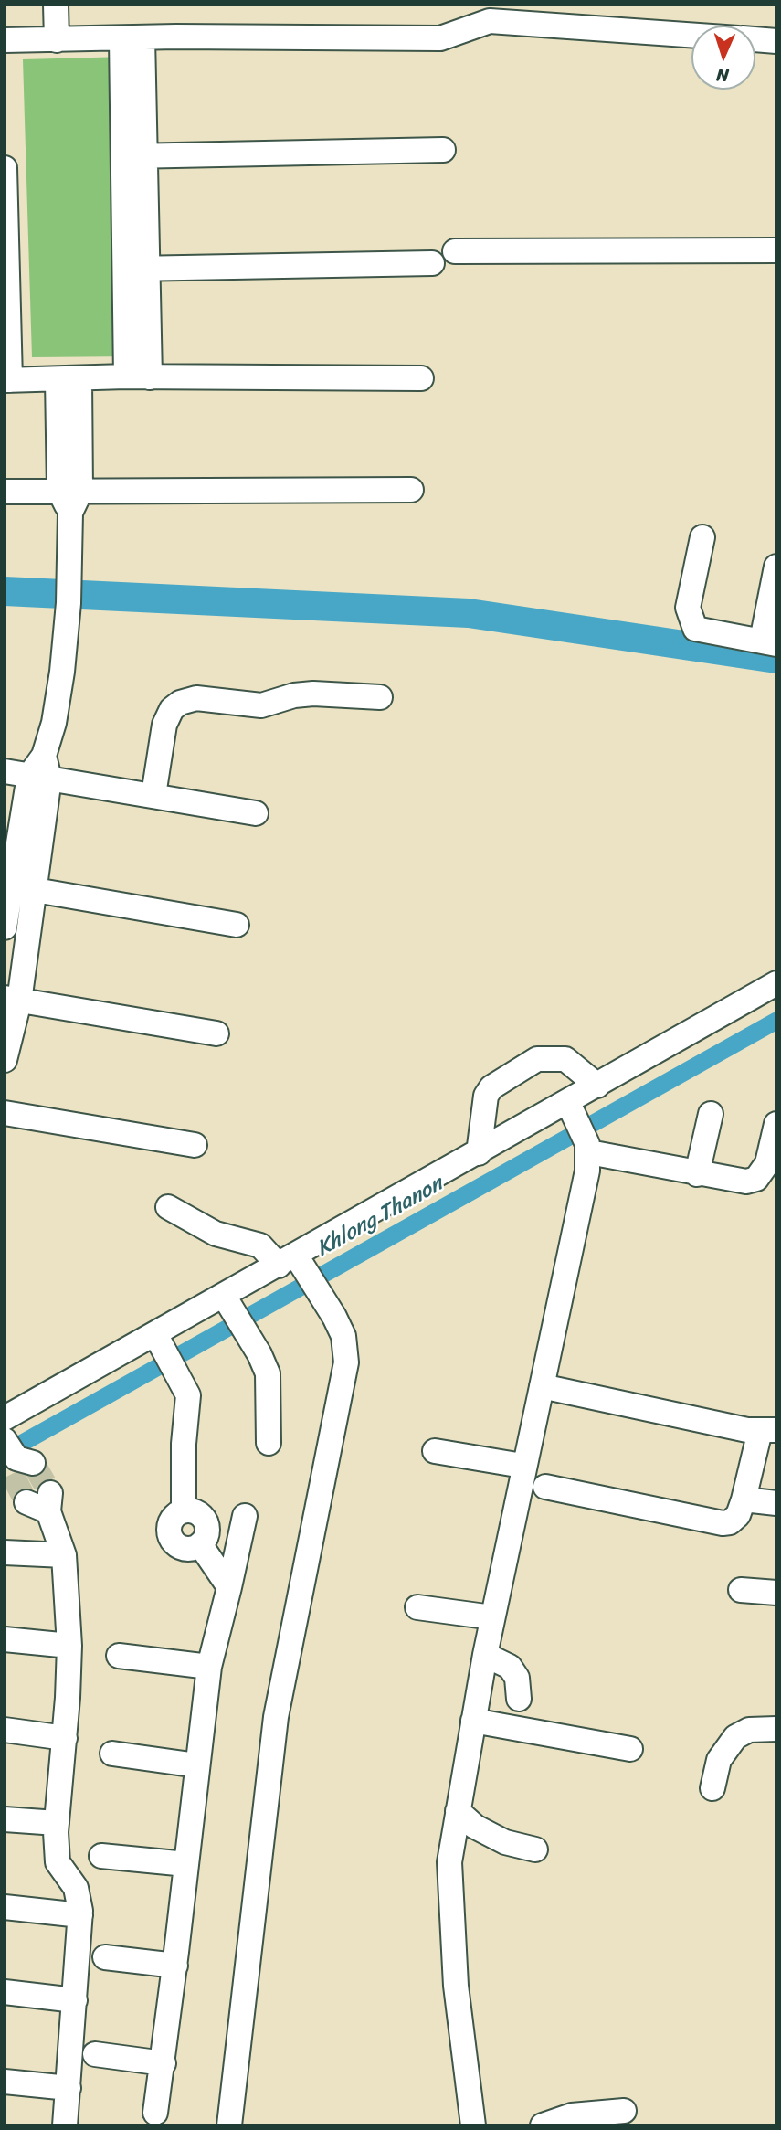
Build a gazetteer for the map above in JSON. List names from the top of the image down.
{
  "water": ["Khlong Thanon"],
  "north": "bottom"
}
